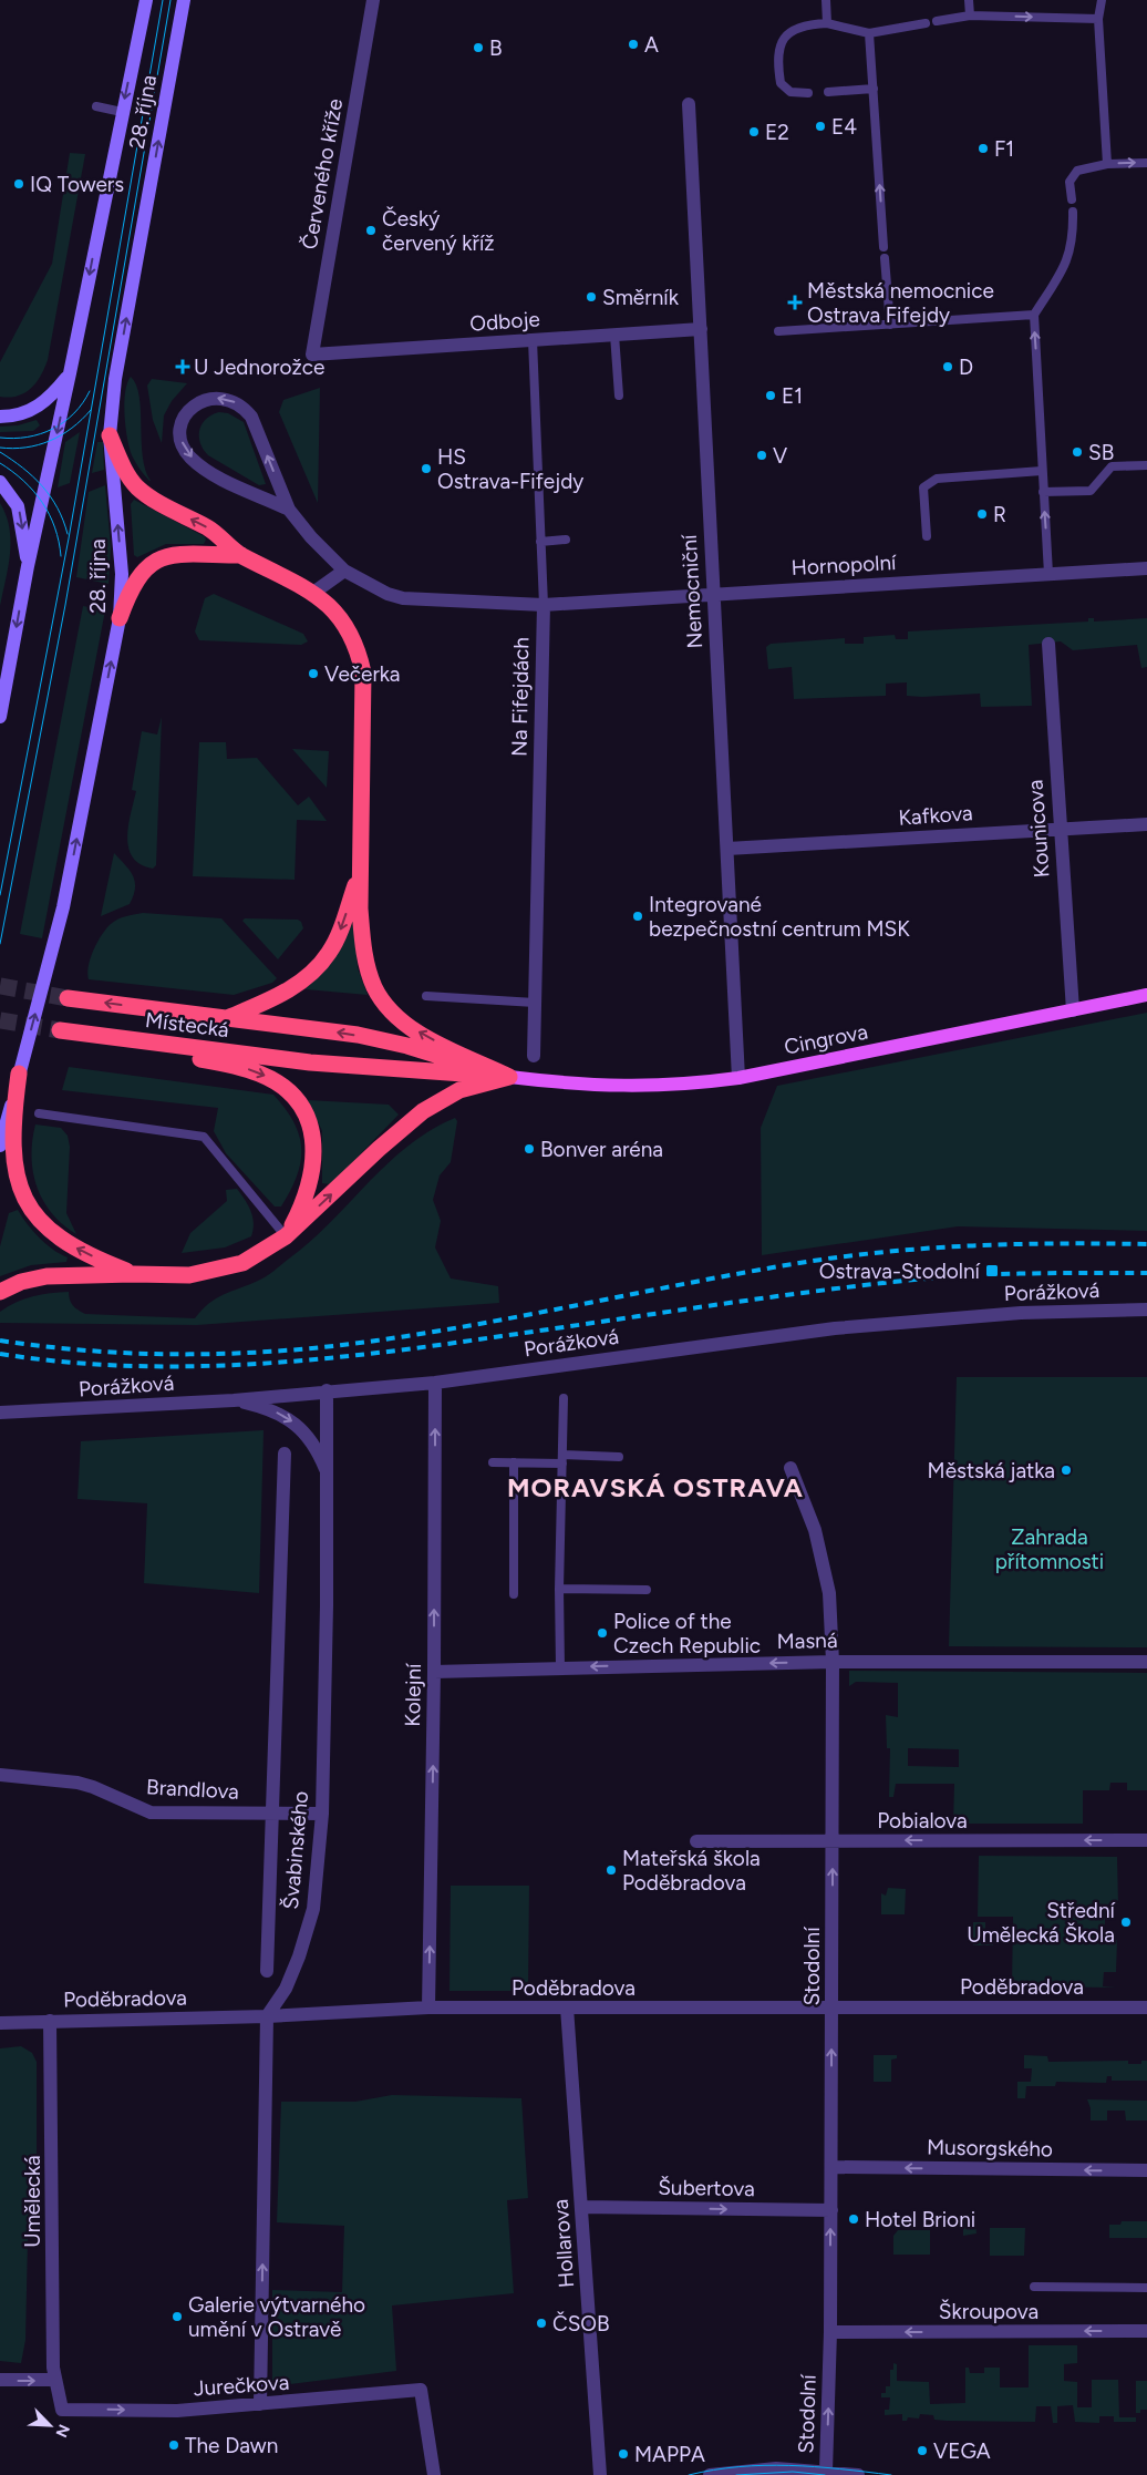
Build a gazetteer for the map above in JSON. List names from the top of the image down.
{
  "streets": {
    "highway": ["Místecká"],
    "main road": ["Cingrova"],
    "street": [
      "28. října",
      "Červeného kříže",
      "Odboje",
      "Hornopolní",
      "Nemocniční",
      "Na Fifejdách",
      "Kafkova",
      "Kounicova",
      "Porážková",
      "Masná",
      "Kolejní",
      "Brandlova",
      "Pobialova",
      "Švabinského",
      "Stodolní",
      "Poděbradova",
      "Musorgského",
      "Šubertova",
      "Umělecká",
      "Hollarova",
      "Škroupova",
      "Jurečkova"
    ]
  },
  "crossings": [
    ["Červeného kříže", "Odboje"],
    ["Odboje", "Nemocniční"],
    ["Odboje", "Na Fifejdách"],
    ["Hornopolní", "Nemocniční"],
    ["Hornopolní", "Na Fifejdách"],
    ["Nemocniční", "Kafkova"],
    ["Nemocniční", "Cingrova"],
    ["Kafkova", "Kounicova"],
    ["Kounicova", "Cingrova"],
    ["Místecká", "Cingrova"],
    ["Porážková", "Kolejní"],
    ["Porážková", "Švabinského"],
    ["Masná", "Kolejní"],
    ["Masná", "Stodolní"],
    ["Kolejní", "Poděbradova"],
    ["Brandlova", "Švabinského"],
    ["Pobialova", "Stodolní"],
    ["Švabinského", "Poděbradova"],
    ["Stodolní", "Poděbradova"],
    ["Stodolní", "Musorgského"],
    ["Stodolní", "Šubertova"],
    ["Stodolní", "Škroupova"],
    ["Poděbradova", "Umělecká"],
    ["Poděbradova", "Hollarova"],
    ["Šubertova", "Hollarova"],
    ["Umělecká", "Jurečkova"]
  ],
  "one_way": [
    "Masná",
    "Kolejní",
    "Pobialova",
    "Stodolní",
    "Musorgského",
    "Šubertova",
    "Škroupova",
    "Jurečkova"
  ],
  "districts": ["MORAVSKÁ OSTRAVA"],
  "parks": ["Zahrada přítomnosti"],
  "places": {
    "other": [
      "A",
      "B",
      "E4",
      "E2",
      "F1",
      "IQ Towers",
      "Český červený kříž",
      "Směrník",
      "D",
      "E1",
      "SB",
      "V",
      "HS Ostrava-Fifejdy",
      "R",
      "Večerka",
      "Integrované bezpečnostní centrum MSK",
      "Bonver aréna",
      "Městská jatka",
      "Police of the Czech Republic",
      "Mateřská škola Poděbradova",
      "Střední Umělecká Škola",
      "Hotel Brioni",
      "Galerie výtvarného umění v Ostravě",
      "ČSOB",
      "The Dawn",
      "VEGA",
      "MAPPA"
    ],
    "health": ["Městská nemocnice Ostrava Fifejdy", "U Jednorožce"],
    "transit": ["Ostrava-Stodolní"]
  },
  "north": "bottom right"
}
